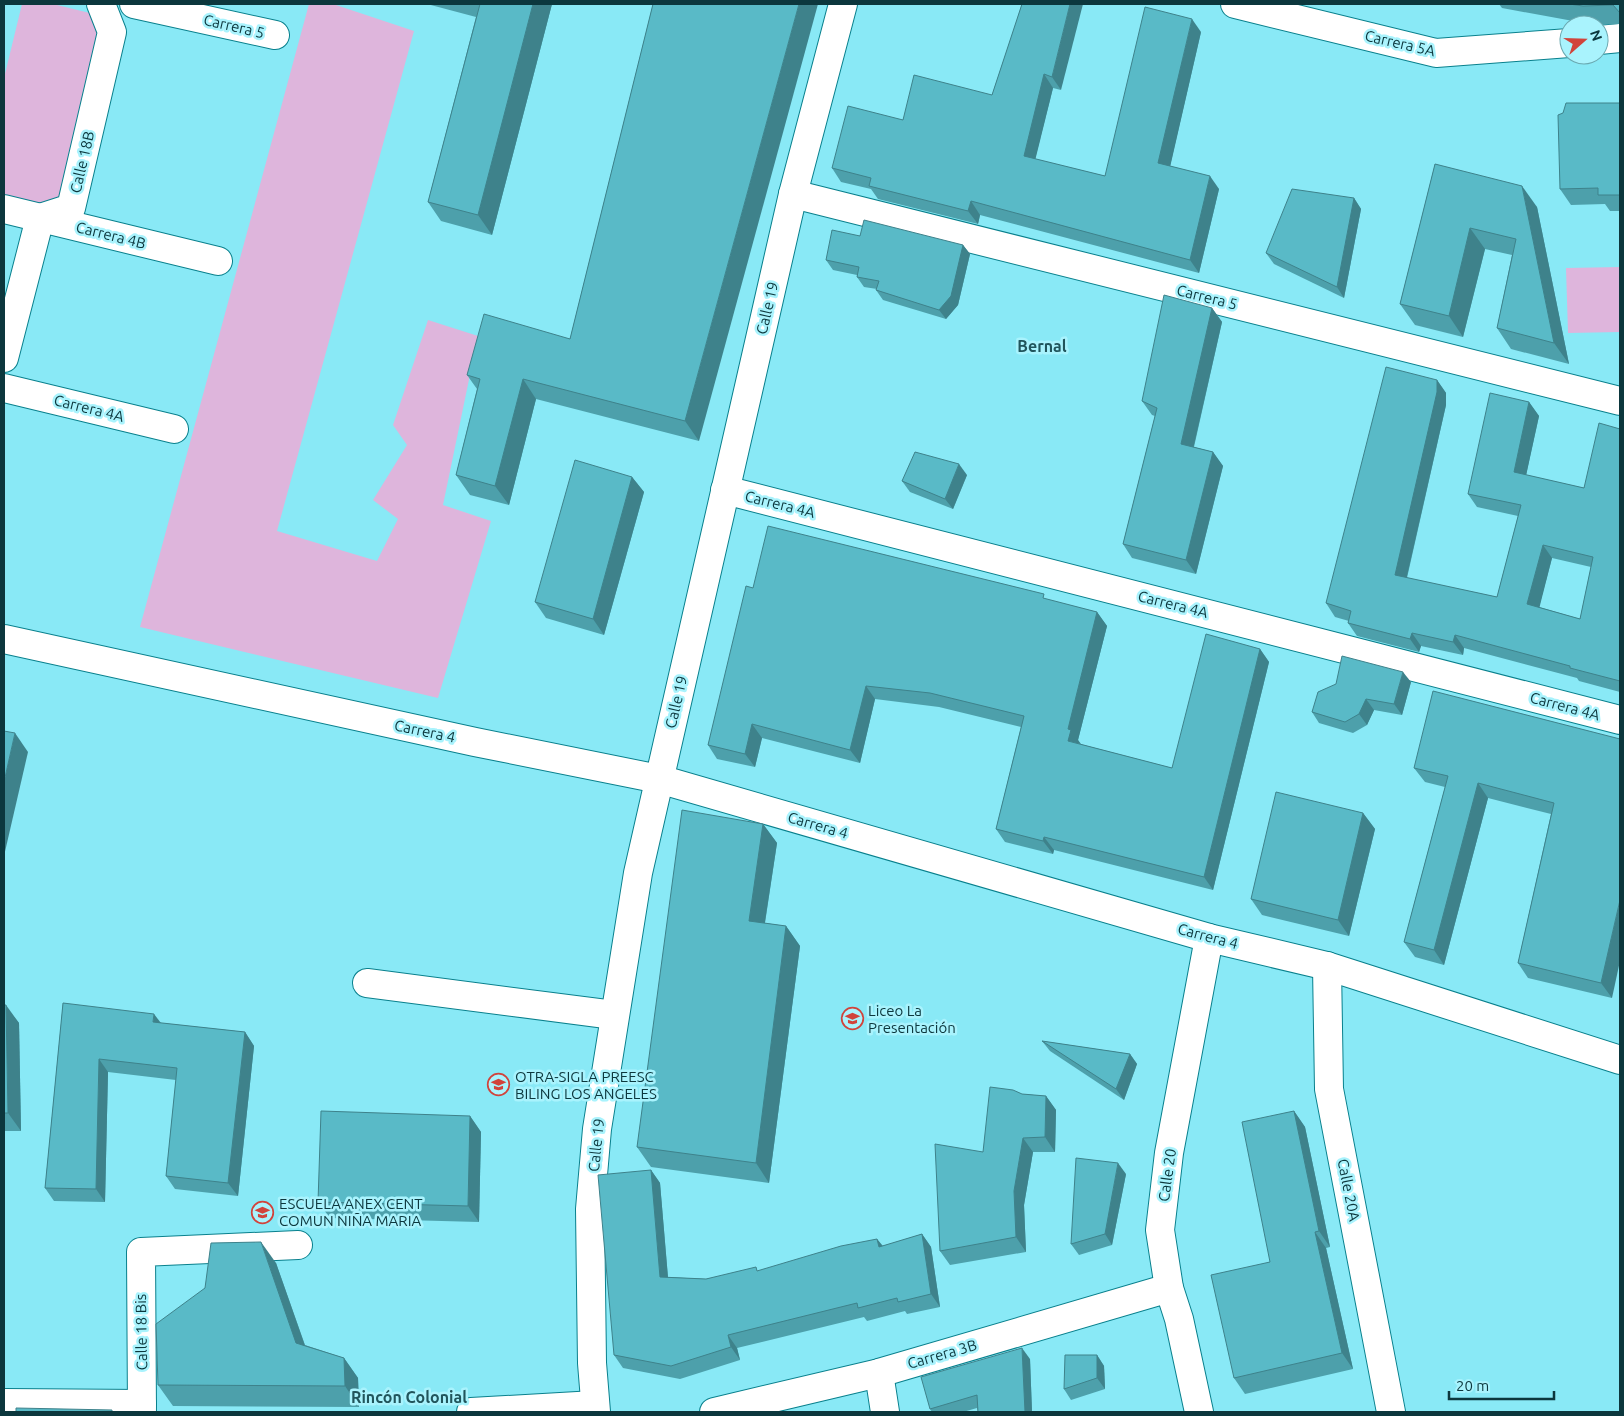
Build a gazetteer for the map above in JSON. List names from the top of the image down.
{
  "streets": {
    "street": [
      "Carrera 5",
      "Carrera 5A",
      "Calle 18B",
      "Carrera 4B",
      "Calle 19",
      "Carrera 4A",
      "Carrera 4",
      "Calle 20",
      "Calle 20A",
      "Calle 18 Bis",
      "Carrera 3B"
    ]
  },
  "crossings": [
    ["Carrera 5", "Calle 19"],
    ["Calle 18B", "Carrera 4B"],
    ["Calle 19", "Carrera 4A"],
    ["Calle 19", "Carrera 4"],
    ["Carrera 4", "Calle 20"],
    ["Carrera 4", "Calle 20A"],
    ["Calle 20", "Carrera 3B"]
  ],
  "districts": ["Bernal", "Rincón Colonial"],
  "places": {
    "school or university": ["Liceo La Presentación", "OTRA-SIGLA PREESC BILING LOS ANGELES", "ESCUELA ANEX CENT COMUN NIÑA MARIA"]
  },
  "scale_bar": "20 m",
  "north": "right"
}
